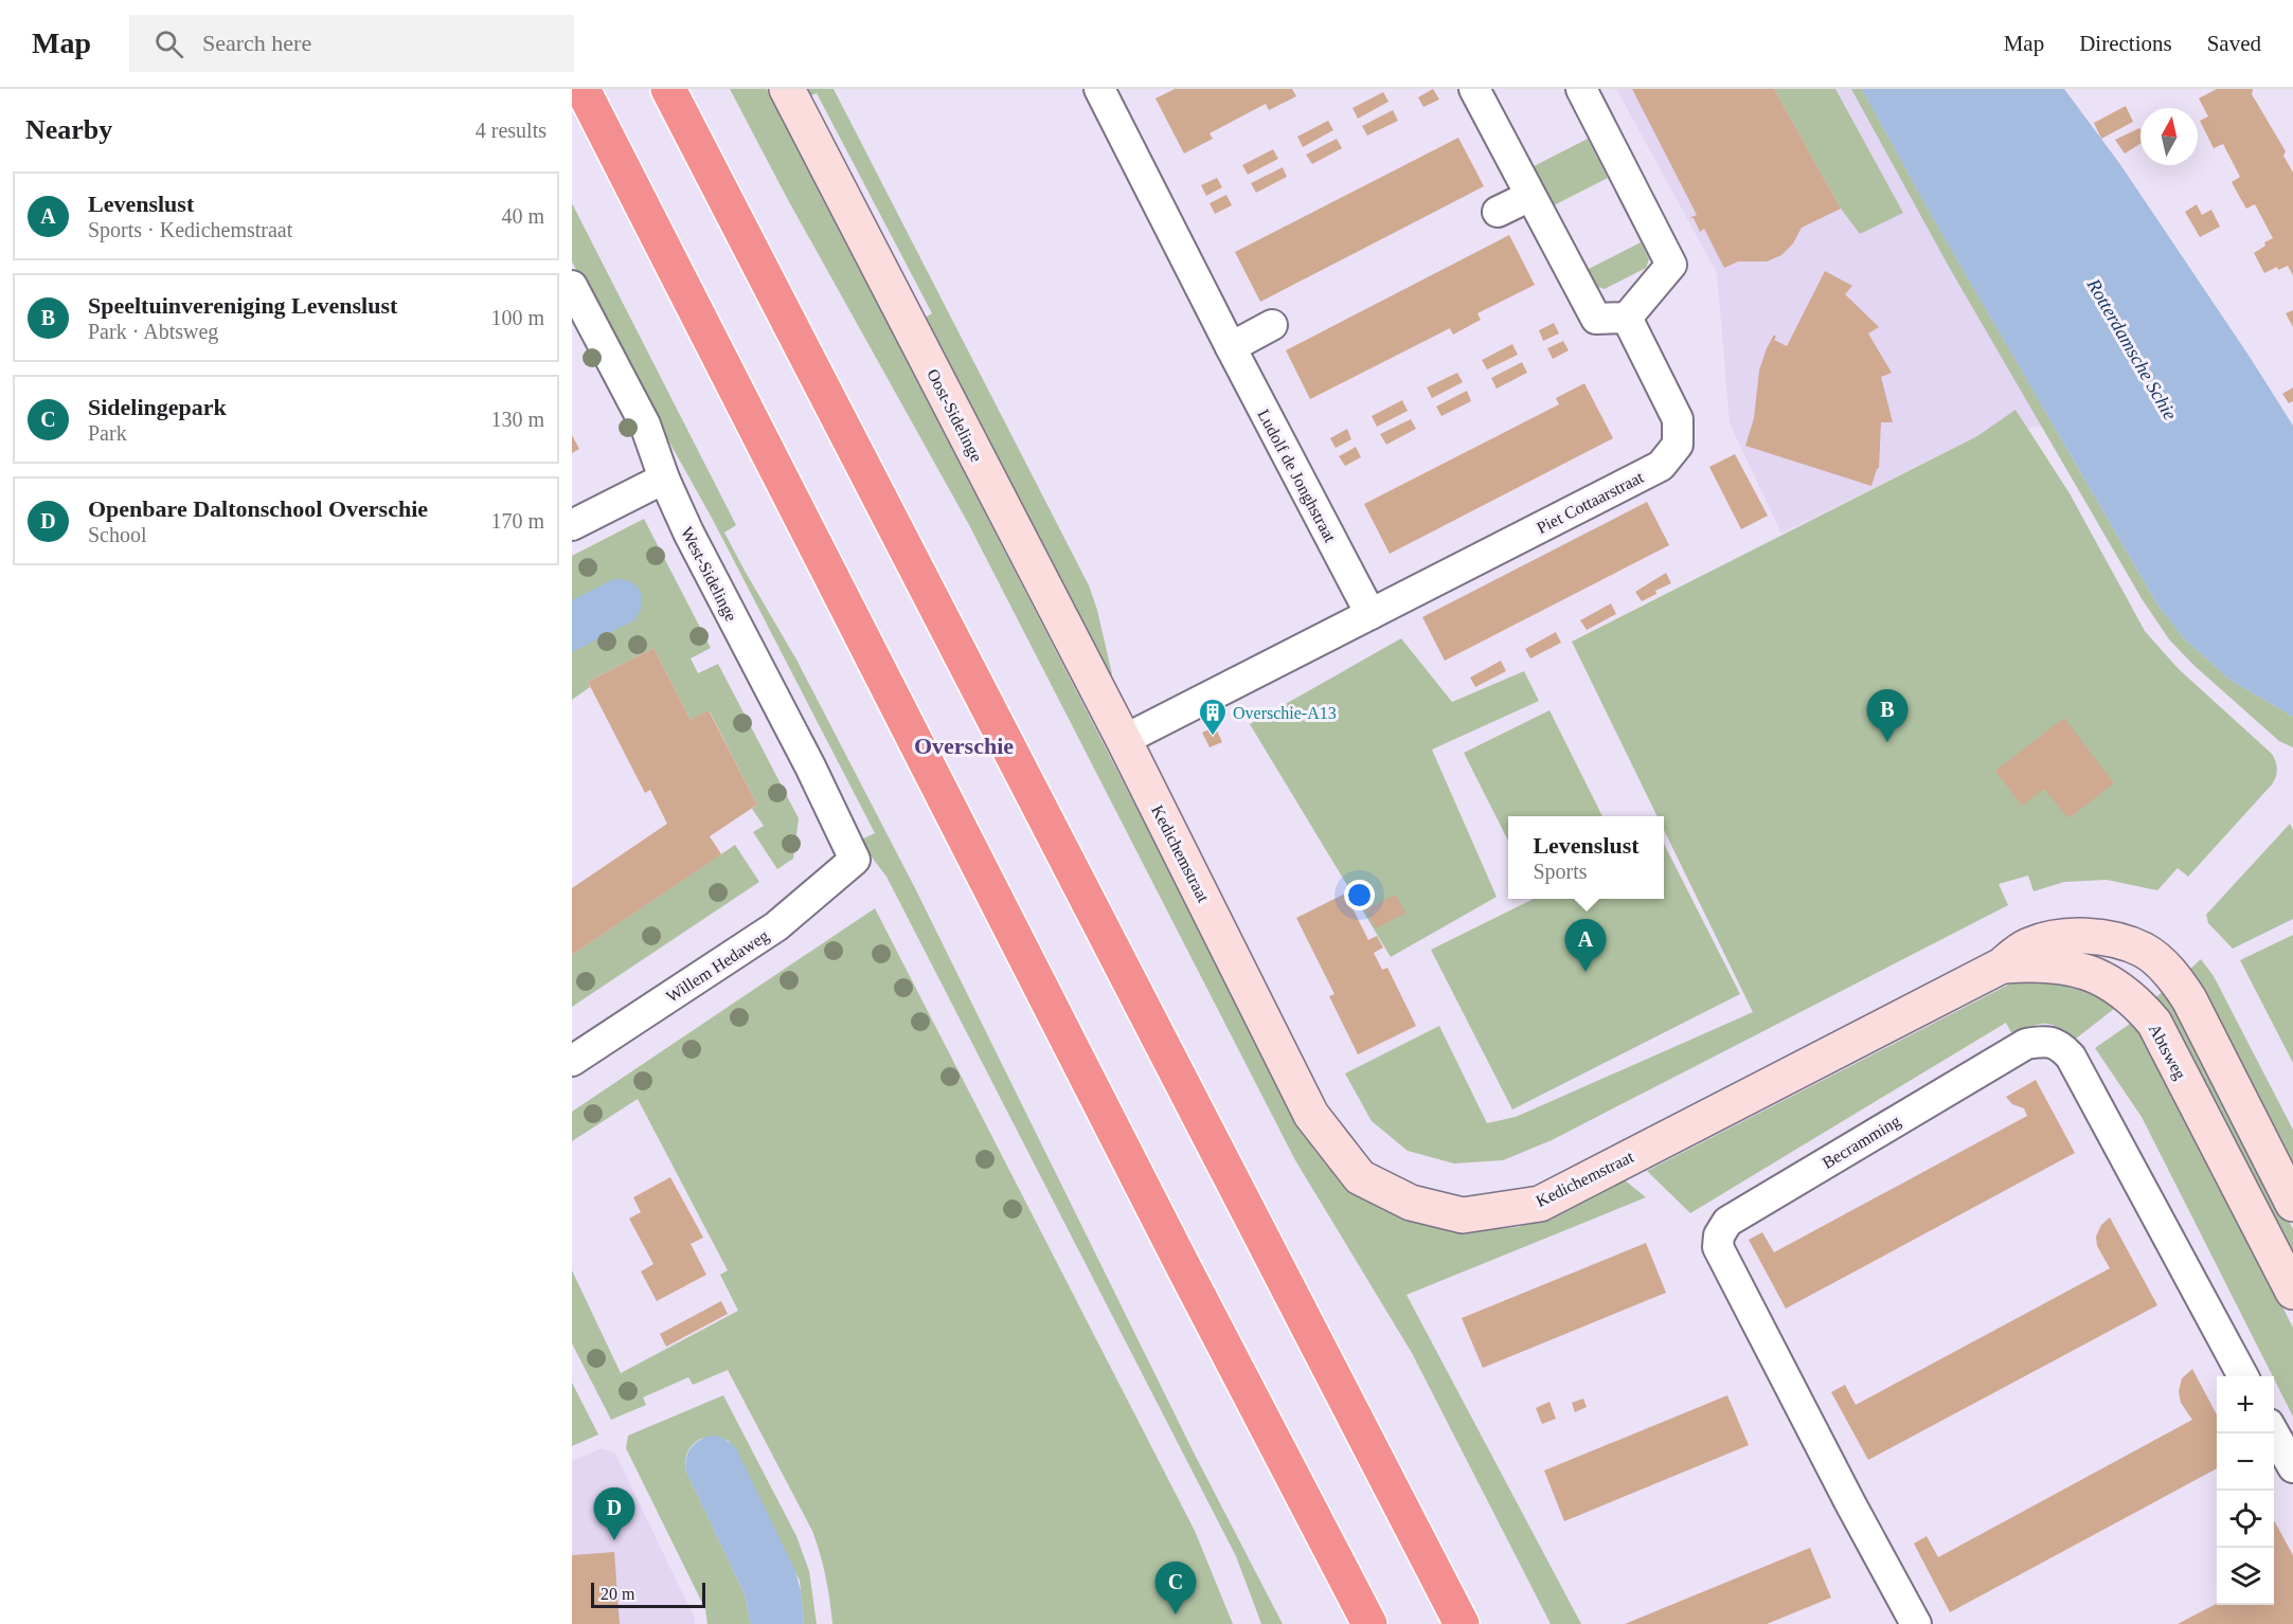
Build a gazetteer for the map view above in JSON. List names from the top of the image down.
{
  "streets": {
    "street": [
      "Oost-Sidelinge",
      "Ludolf de Jonghstraat",
      "Piet Cottaarstraat",
      "West-Sidelinge",
      "Kedichemstraat",
      "Willem Hedaweg",
      "Abtsweg",
      "Becramming"
    ]
  },
  "crossings": [
    ["Oost-Sidelinge", "Kedichemstraat"],
    ["Ludolf de Jonghstraat", "Piet Cottaarstraat"],
    ["West-Sidelinge", "Willem Hedaweg"],
    ["Kedichemstraat", "Abtsweg"]
  ],
  "districts": ["Overschie"],
  "water": ["Rotterdamsche Schie"],
  "places": {
    "building": ["Overschie-A13"]
  },
  "scale_bar": "20 m",
  "north": "top",
  "page": {
    "header": "Map",
    "search": "Search here",
    "nav": ["Map", "Directions", "Saved"],
    "heading": ["Nearby", "4 results"],
    "list": [
      {
        "mark": "A",
        "name": "Levenslust",
        "note": "Sports · Kedichemstraat",
        "value": "40 m"
      },
      {
        "mark": "B",
        "name": "Speeltuinvereniging Levenslust",
        "note": "Park · Abtsweg",
        "value": "100 m"
      },
      {
        "mark": "C",
        "name": "Sidelingepark",
        "note": "Park",
        "value": "130 m"
      },
      {
        "mark": "D",
        "name": "Openbare Daltonschool Overschie",
        "note": "School",
        "value": "170 m"
      }
    ],
    "pins": [
      "B",
      "A",
      "D",
      "C"
    ],
    "popup": ["Levenslust", "Sports"],
    "map_buttons": ["+", "−"],
    "scale": "20 m"
  }
}
